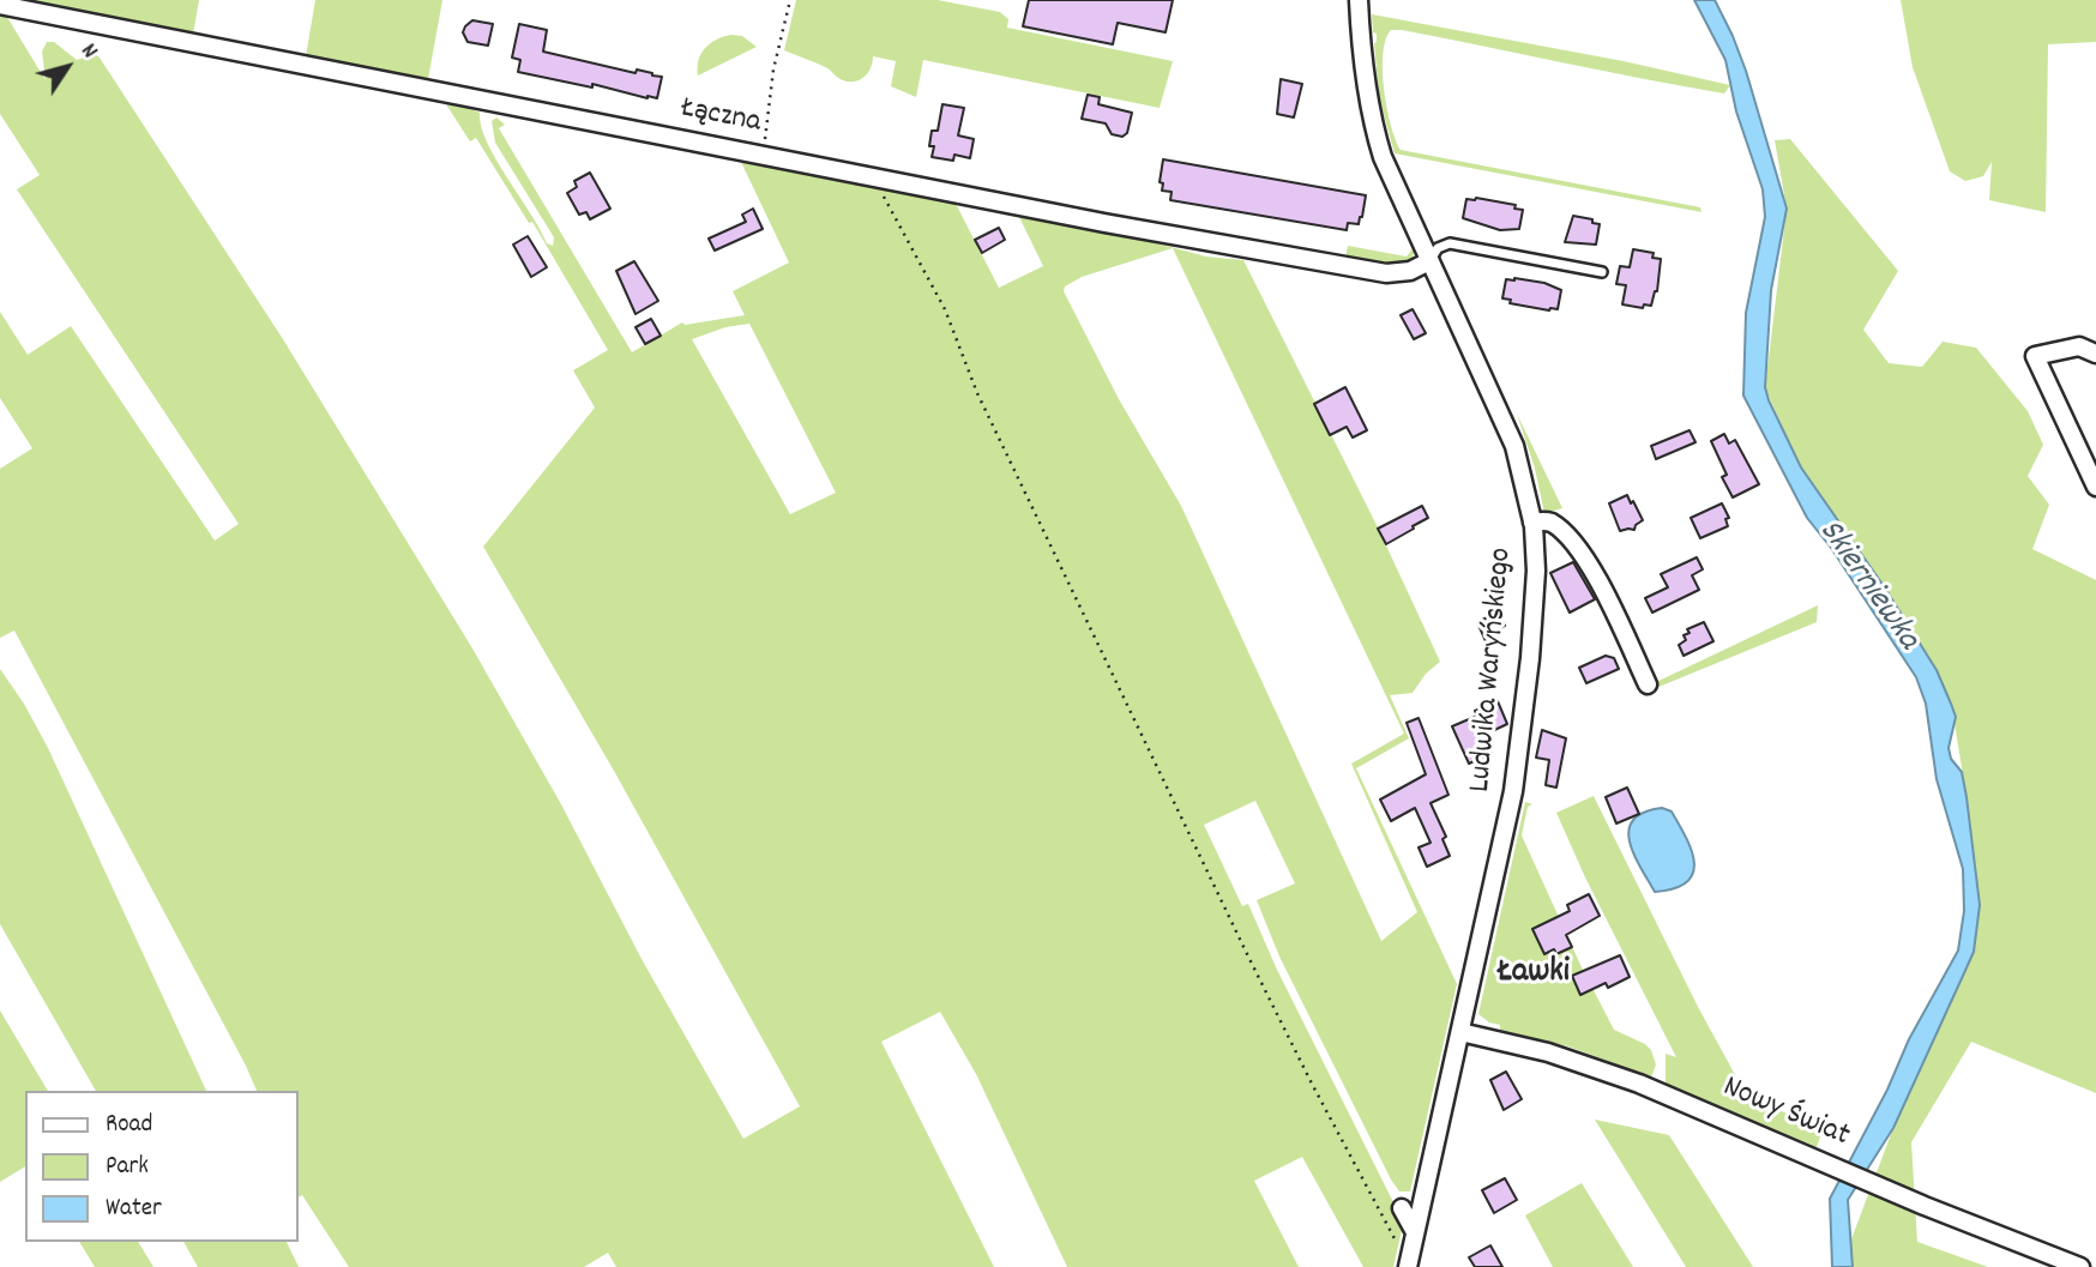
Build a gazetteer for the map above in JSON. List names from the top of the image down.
{
  "streets": {
    "street": ["Łączna", "Ludwika Waryńskiego", "Nowy Świat"]
  },
  "crossings": [
    ["Łączna", "Ludwika Waryńskiego"],
    ["Ludwika Waryńskiego", "Nowy Świat"]
  ],
  "districts": ["Ławki"],
  "water": ["Skierniewka"],
  "legend": ["Road", "Park", "Water"],
  "north": "top right"
}
